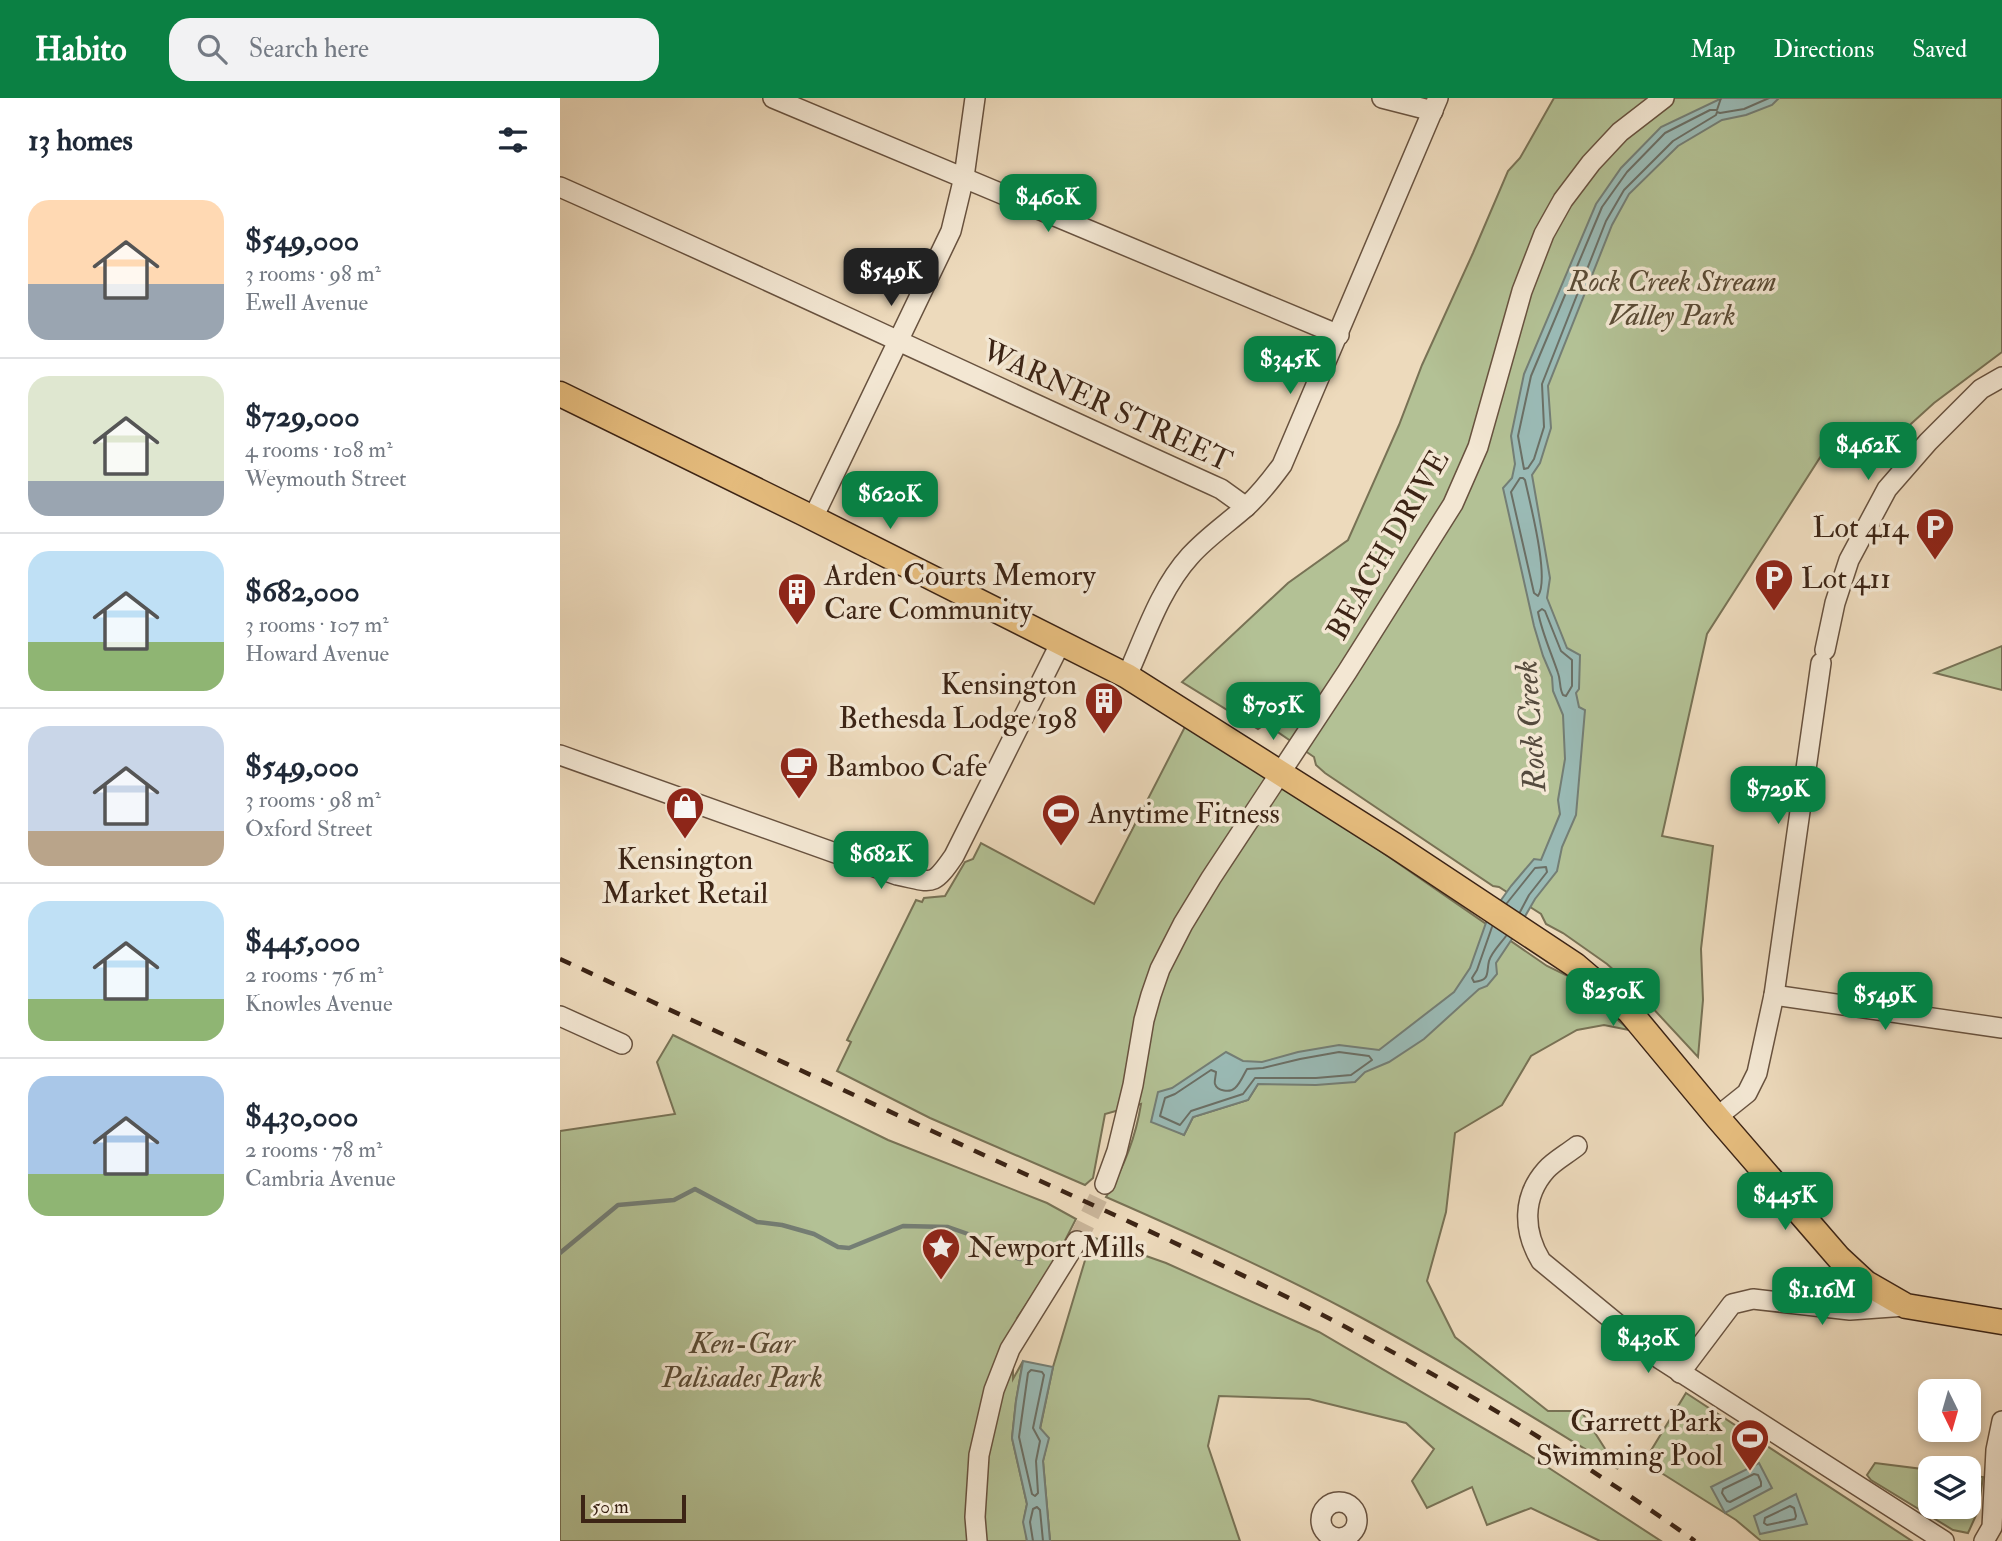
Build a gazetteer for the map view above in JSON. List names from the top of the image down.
{
  "streets": {
    "street": ["WARNER STREET", "BEACH DRIVE"]
  },
  "water": ["Rock Creek"],
  "parks": ["Rock Creek Stream Valley Park", "Ken-Gar Palisades Park"],
  "places": {
    "parking": ["Lot 414", "Lot 411"],
    "building": ["Arden Courts Memory Care Community", "Kensington Bethesda Lodge 198"],
    "cafe": ["Bamboo Cafe"],
    "shop": ["Kensington Market Retail"],
    "sports": ["Anytime Fitness", "Garrett Park Swimming Pool"],
    "place": ["Newport Mills"]
  },
  "scale_bar": "50 m",
  "north": "bottom",
  "page": {
    "header": "Habito",
    "search": "Search here",
    "nav": ["Map", "Directions", "Saved"],
    "heading": "13 homes",
    "price": [
      "$460K",
      "$549K",
      "$345K",
      "$462K",
      "$620K",
      "$705K",
      "$729K",
      "$682K",
      "$250K",
      "$549K",
      "$445K",
      "$1.16M",
      "$430K"
    ],
    "list": [
      {
        "name": "$549,000",
        "note": "3 rooms · 98 m² · Ewell Avenue"
      },
      {
        "name": "$729,000",
        "note": "4 rooms · 108 m² · Weymouth Street"
      },
      {
        "name": "$682,000",
        "note": "3 rooms · 107 m² · Howard Avenue"
      },
      {
        "name": "$549,000",
        "note": "3 rooms · 98 m² · Oxford Street"
      },
      {
        "name": "$445,000",
        "note": "2 rooms · 76 m² · Knowles Avenue"
      },
      {
        "name": "$430,000",
        "note": "2 rooms · 78 m² · Cambria Avenue"
      }
    ],
    "scale": "50 m"
  }
}
